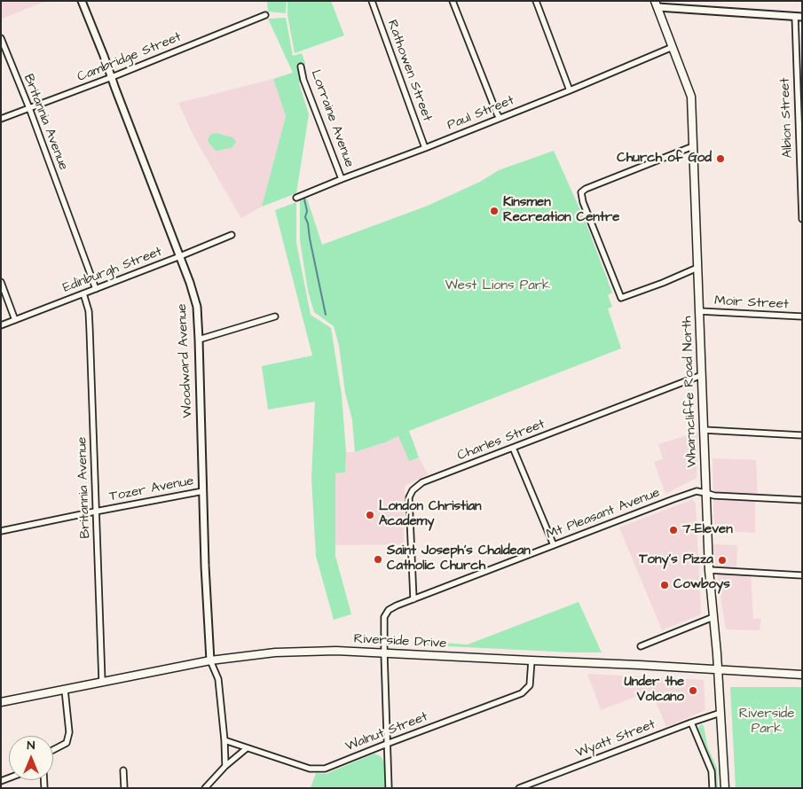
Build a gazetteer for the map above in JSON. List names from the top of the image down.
{
  "streets": {
    "main road": ["Wharncliffe Road North", "Riverside Drive"],
    "street": [
      "Cambridge Street",
      "Rathowen Street",
      "Paul Street",
      "Albion Street",
      "Lorraine Avenue",
      "Britannia Avenue",
      "Edinburgh Street",
      "Moir Street",
      "Woodward Avenue",
      "Charles Street",
      "Tozer Avenue",
      "Mt Pleasant Avenue",
      "Walnut Street",
      "Wyatt Street"
    ]
  },
  "crossings": [
    ["Cambridge Street", "Britannia Avenue"],
    ["Cambridge Street", "Woodward Avenue"],
    ["Rathowen Street", "Paul Street"],
    ["Paul Street", "Lorraine Avenue"],
    ["Paul Street", "Wharncliffe Road North"],
    ["Britannia Avenue", "Edinburgh Street"],
    ["Britannia Avenue", "Tozer Avenue"],
    ["Britannia Avenue", "Riverside Drive"],
    ["Edinburgh Street", "Woodward Avenue"],
    ["Moir Street", "Wharncliffe Road North"],
    ["Woodward Avenue", "Tozer Avenue"],
    ["Woodward Avenue", "Riverside Drive"],
    ["Wharncliffe Road North", "Charles Street"],
    ["Wharncliffe Road North", "Mt Pleasant Avenue"],
    ["Wharncliffe Road North", "Riverside Drive"],
    ["Wharncliffe Road North", "Wyatt Street"],
    ["Charles Street", "Mt Pleasant Avenue"],
    ["Mt Pleasant Avenue", "Riverside Drive"],
    ["Mt Pleasant Avenue", "Walnut Street"],
    ["Riverside Drive", "Walnut Street"]
  ],
  "parks": ["West Lions Park", "Riverside Park"],
  "places": [
    "Church of God",
    "Kinsmen Recreation Centre",
    "London Christian Academy",
    "7-Eleven",
    "Saint Joseph's Chaldean Catholic Church",
    "Tony's Pizza",
    "Cowboys",
    "Under the Volcano"
  ],
  "north": "top"
}
